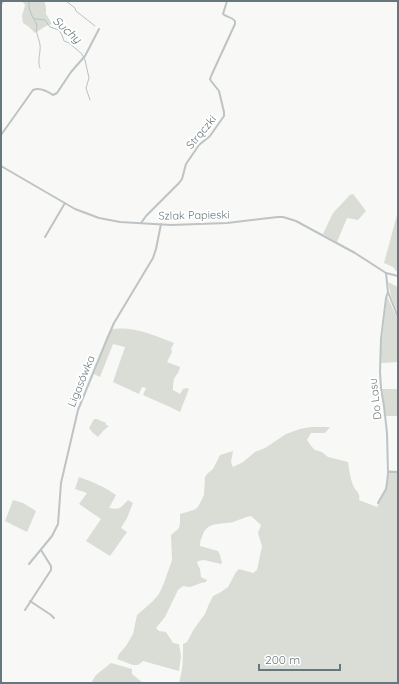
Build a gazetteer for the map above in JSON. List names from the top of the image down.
{
  "streets": {
    "street": [
      "Strączki",
      "Szlak Papieski",
      "Ligasówka",
      "Do Lasu"
    ]
  },
  "crossings": [
    ["Strączki", "Szlak Papieski"],
    ["Szlak Papieski", "Ligasówka"]
  ],
  "water": ["Suchy"],
  "scale_bar": "200 m"
}
